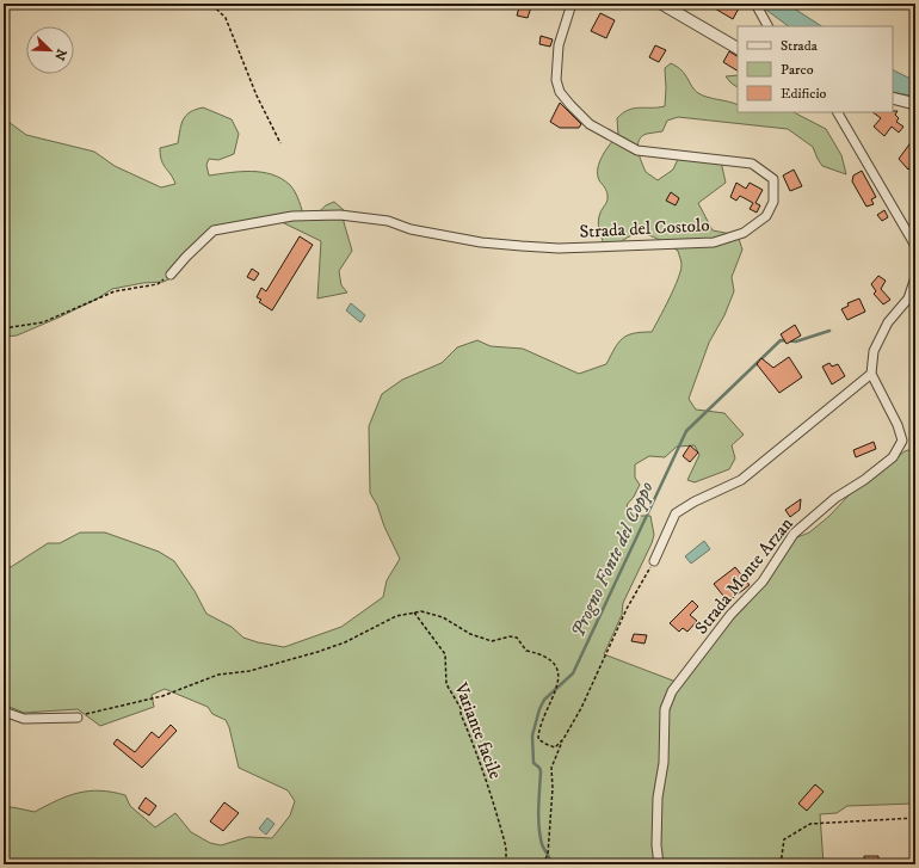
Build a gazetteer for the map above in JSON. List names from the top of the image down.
{
  "streets": {
    "street": ["Strada del Costolo", "Strada Monte Arzan"],
    "path": ["Variante facile"]
  },
  "water": ["Progno Fonte del Coppo"],
  "legend": ["Strada", "Parco", "Edificio"],
  "north": "bottom right"
}
